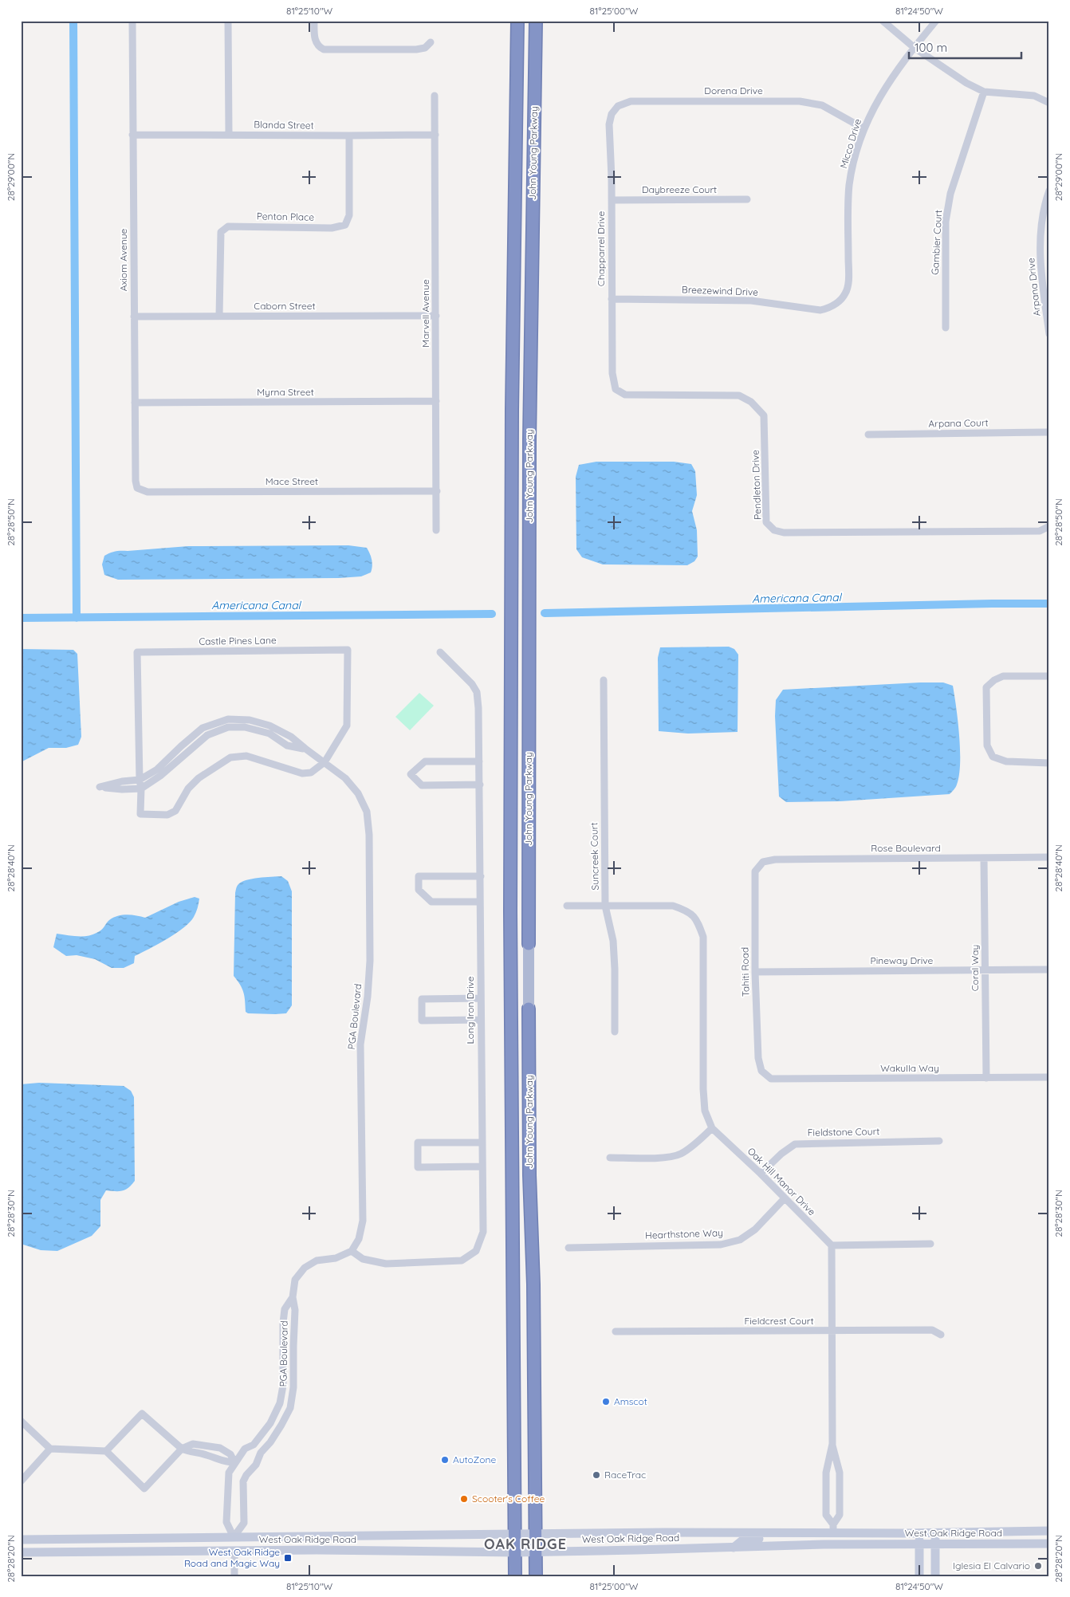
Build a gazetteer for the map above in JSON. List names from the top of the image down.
{
  "streets": {
    "highway": ["John Young Parkway"],
    "street": [
      "Dorena Drive",
      "Blanda Street",
      "Micco Drive",
      "Daybreeze Court",
      "Penton Place",
      "Gambier Court",
      "Chapparrel Drive",
      "Axiom Avenue",
      "Arpana Drive",
      "Breezewind Drive",
      "Caborn Street",
      "Marvell Avenue",
      "Myrna Street",
      "Arpana Court",
      "Mace Street",
      "Pendleton Drive",
      "Castle Pines Lane",
      "Rose Boulevard",
      "Suncreek Court",
      "Pineway Drive",
      "Coral Way",
      "Tahiti Road",
      "Long Iron Drive",
      "PGA Boulevard",
      "Wakulla Way",
      "Fieldstone Court",
      "Oak Hill Manor Drive",
      "Hearthstone Way",
      "Fieldcrest Court",
      "West Oak Ridge Road"
    ]
  },
  "crossings": [
    ["Dorena Drive", "Micco Drive"],
    ["Dorena Drive", "Chapparrel Drive"],
    ["Blanda Street", "Penton Place"],
    ["Blanda Street", "Axiom Avenue"],
    ["Blanda Street", "Marvell Avenue"],
    ["Micco Drive", "Breezewind Drive"],
    ["John Young Parkway", "West Oak Ridge Road"],
    ["Daybreeze Court", "Chapparrel Drive"],
    ["Penton Place", "Caborn Street"],
    ["Chapparrel Drive", "Breezewind Drive"],
    ["Chapparrel Drive", "Pendleton Drive"],
    ["Axiom Avenue", "Caborn Street"],
    ["Axiom Avenue", "Myrna Street"],
    ["Axiom Avenue", "Mace Street"],
    ["Caborn Street", "Marvell Avenue"],
    ["Marvell Avenue", "Myrna Street"],
    ["Marvell Avenue", "Mace Street"],
    ["Castle Pines Lane", "PGA Boulevard"],
    ["Rose Boulevard", "Coral Way"],
    ["Rose Boulevard", "Tahiti Road"],
    ["Suncreek Court", "Oak Hill Manor Drive"],
    ["Pineway Drive", "Coral Way"],
    ["Pineway Drive", "Tahiti Road"],
    ["Coral Way", "Wakulla Way"],
    ["Tahiti Road", "Wakulla Way"],
    ["Long Iron Drive", "PGA Boulevard"],
    ["PGA Boulevard", "West Oak Ridge Road"],
    ["Fieldstone Court", "Oak Hill Manor Drive"],
    ["Oak Hill Manor Drive", "Hearthstone Way"]
  ],
  "districts": ["OAK RIDGE"],
  "water": ["Americana Canal"],
  "places": {
    "other": [
      "Amscot",
      "AutoZone",
      "RaceTrac",
      "Scooter's Coffee",
      "Iglesia El Calvario"
    ],
    "transit": ["West Oak Ridge Road and Magic Way"]
  },
  "scale_bar": "100 m",
  "coordinates": [
    "81°25'10\"W",
    "81°25'00\"W",
    "81°24'50\"W",
    "28°29'00\"N",
    "28°28'50\"N",
    "28°28'40\"N",
    "28°28'30\"N",
    "28°28'20\"N"
  ]
}
